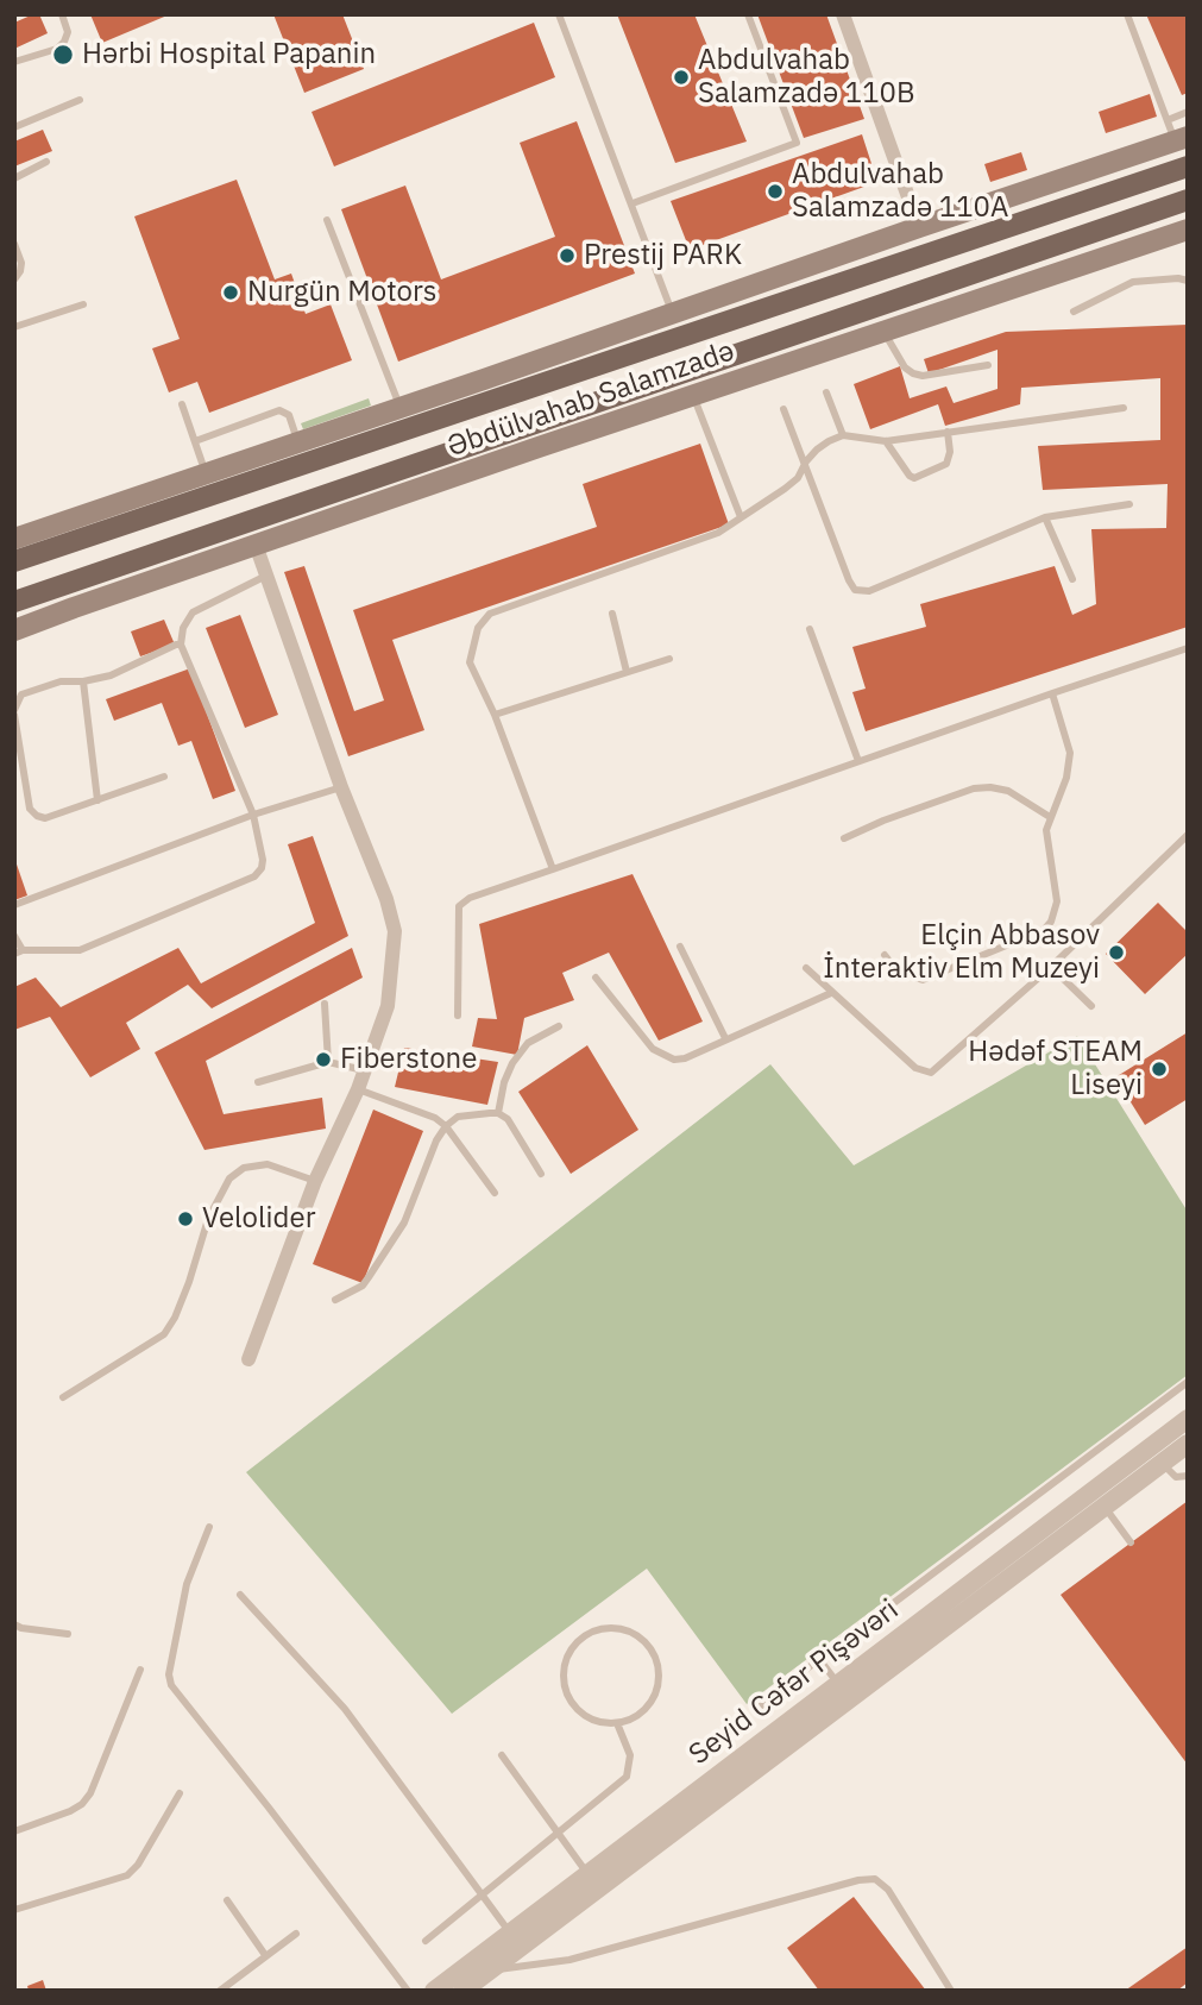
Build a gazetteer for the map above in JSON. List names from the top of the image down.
{
  "streets": {
    "main road": ["Əbdülvahab Salamzadə"],
    "street": ["Seyid Cəfər Pişəvəri"]
  },
  "places": [
    "Hərbi Hospital Papanin",
    "Abdulvahab Salamzadə 110B",
    "Abdulvahab Salamzadə 110A",
    "Prestij PARK",
    "Nurgün Motors",
    "Elçin Abbasov İnteraktiv Elm Muzeyi",
    "Fiberstone",
    "Hədəf STEAM Liseyi",
    "Velolider"
  ]
}
